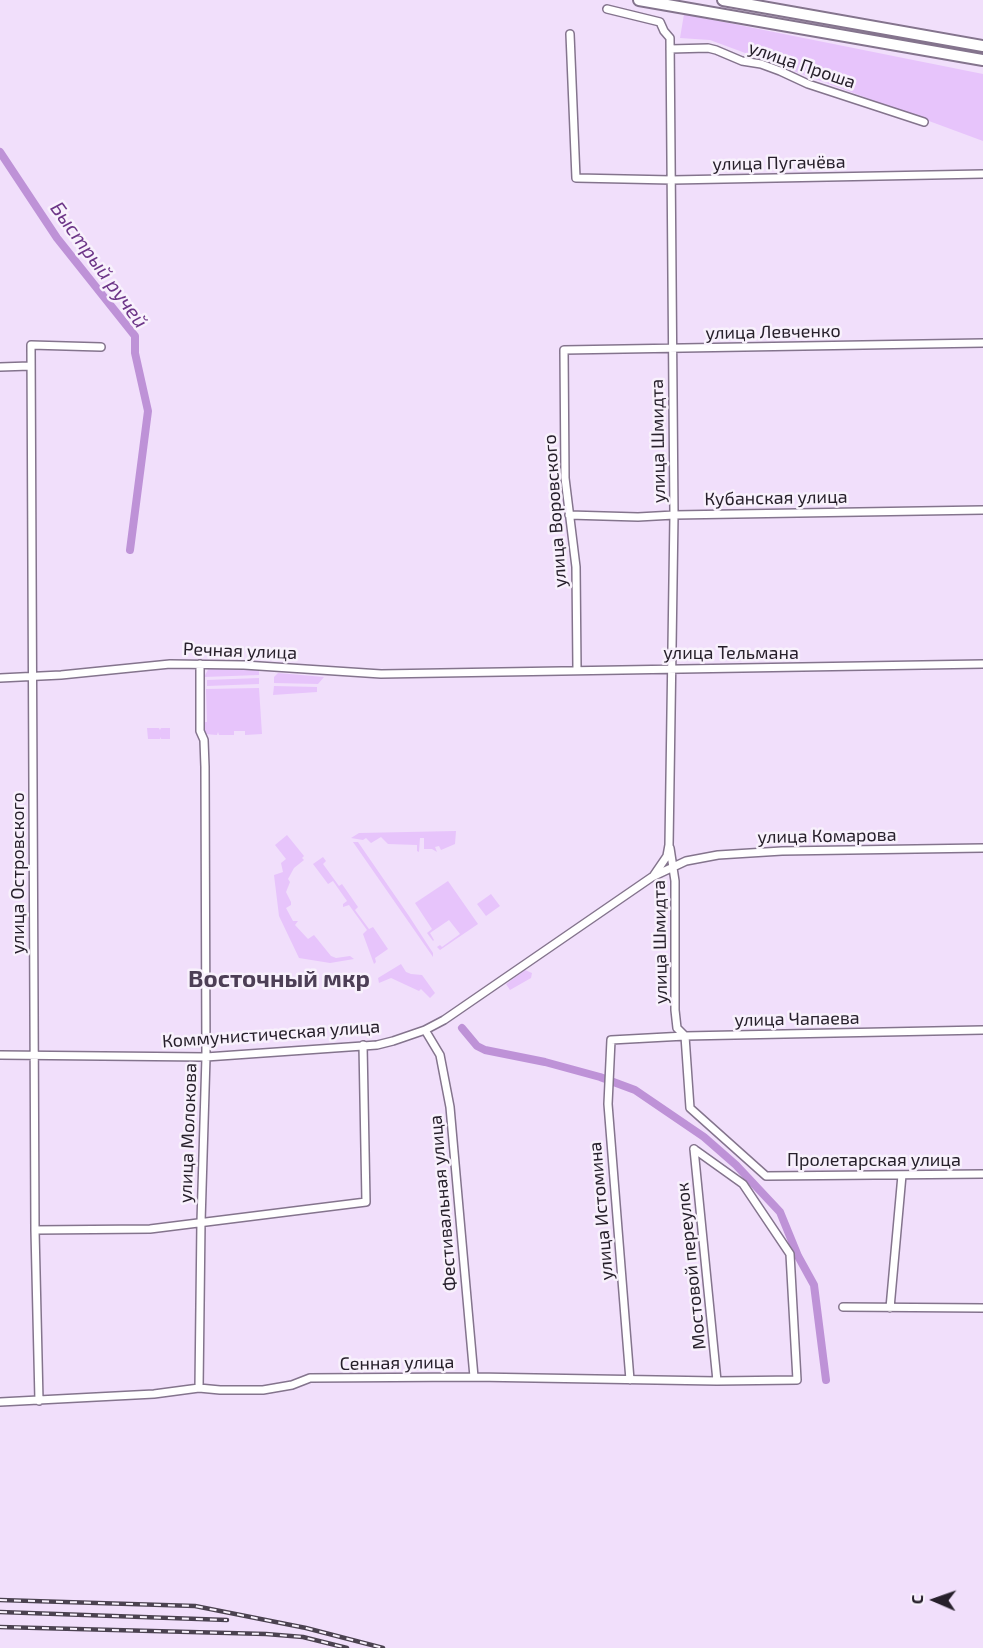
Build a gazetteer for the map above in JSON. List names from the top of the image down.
{
  "streets": {
    "street": [
      "улица Проша",
      "улица Пугачёва",
      "улица Левченко",
      "улица Шмидта",
      "Кубанская улица",
      "улица Воровского",
      "Речная улица",
      "улица Тельмана",
      "улица Комарова",
      "улица Островского",
      "улица Чапаева",
      "Коммунистическая улица",
      "улица Молокова",
      "Пролетарская улица",
      "Фестивальная улица",
      "улица Истомина",
      "Мостовой переулок",
      "Сенная улица"
    ]
  },
  "crossings": [
    ["улица Проша", "улица Шмидта"],
    ["улица Пугачёва", "улица Шмидта"],
    ["улица Левченко", "улица Шмидта"],
    ["улица Левченко", "улица Воровского"],
    ["улица Шмидта", "Кубанская улица"],
    ["улица Шмидта", "улица Тельмана"],
    ["улица Шмидта", "улица Комарова"],
    ["улица Шмидта", "улица Чапаева"],
    ["улица Шмидта", "Коммунистическая улица"],
    ["улица Шмидта", "Пролетарская улица"],
    ["Кубанская улица", "улица Воровского"],
    ["улица Воровского", "улица Тельмана"],
    ["Речная улица", "улица Тельмана"],
    ["Речная улица", "улица Островского"],
    ["Речная улица", "улица Молокова"],
    ["улица Комарова", "Коммунистическая улица"],
    ["улица Островского", "Коммунистическая улица"],
    ["улица Островского", "Сенная улица"],
    ["улица Чапаева", "улица Истомина"],
    ["Коммунистическая улица", "улица Молокова"],
    ["Коммунистическая улица", "Фестивальная улица"],
    ["улица Молокова", "Сенная улица"],
    ["Фестивальная улица", "Сенная улица"],
    ["улица Истомина", "Сенная улица"],
    ["Мостовой переулок", "Сенная улица"]
  ],
  "districts": ["Восточный мкр"],
  "water": ["Быстрый ручей"],
  "north": "left"
}
